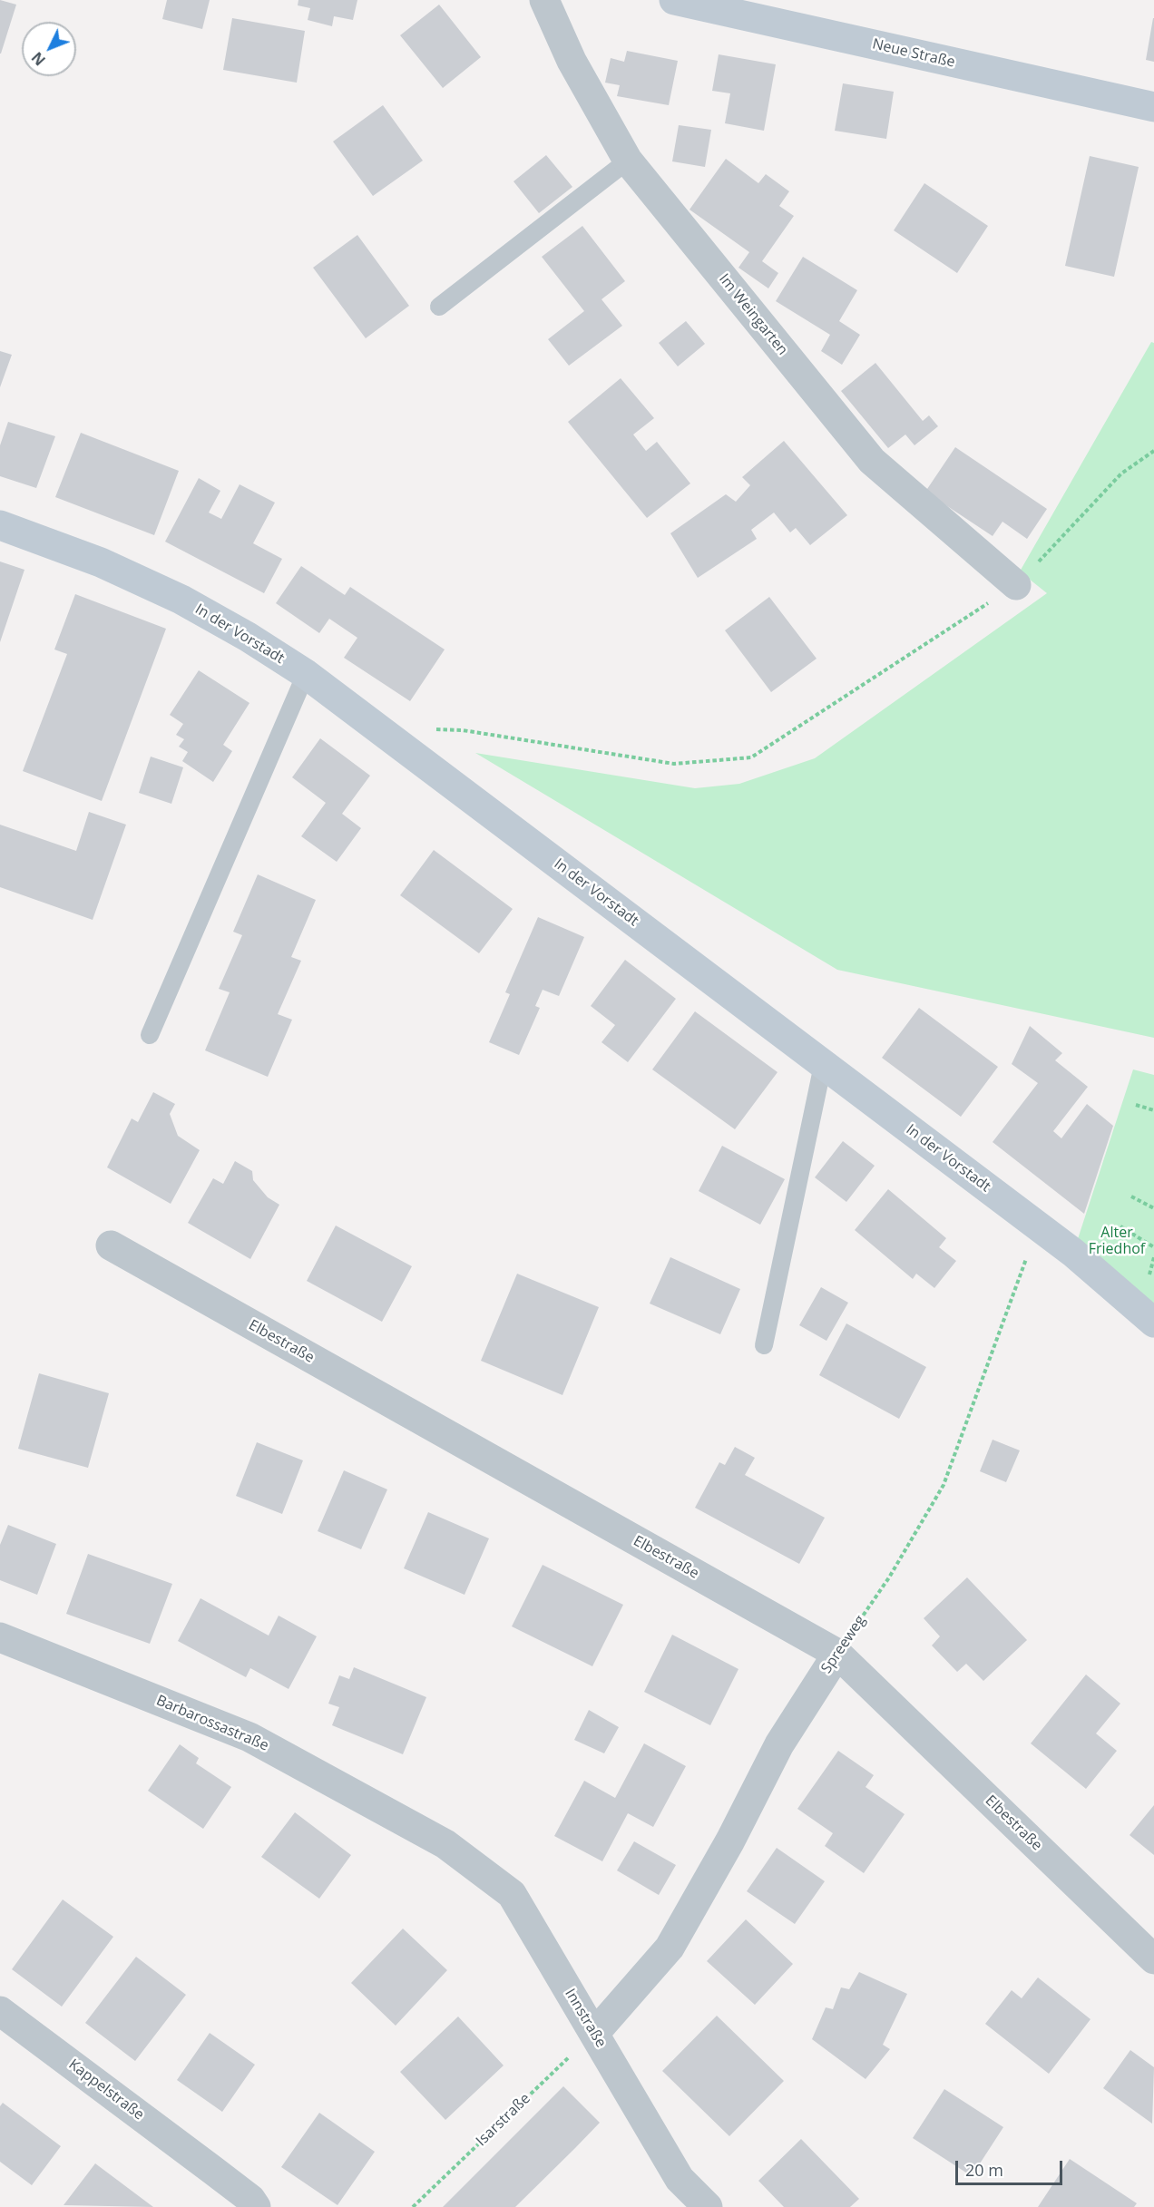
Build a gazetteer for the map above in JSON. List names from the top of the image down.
{
  "streets": {
    "street": [
      "Neue Straße",
      "Im Weingarten",
      "In der Vorstadt",
      "Elbestraße",
      "Spreeweg",
      "Barbarossastraße",
      "Innstraße",
      "Kappelstraße"
    ],
    "path": ["Isarstraße"]
  },
  "crossings": [
    ["In der Vorstadt", "Spreeweg"],
    ["Elbestraße", "Spreeweg"],
    ["Spreeweg", "Innstraße"],
    ["Spreeweg", "Isarstraße"],
    ["Barbarossastraße", "Innstraße"],
    ["Innstraße", "Isarstraße"]
  ],
  "parks": ["Alter Friedhof"],
  "scale_bar": "20 m",
  "north": "bottom left"
}
